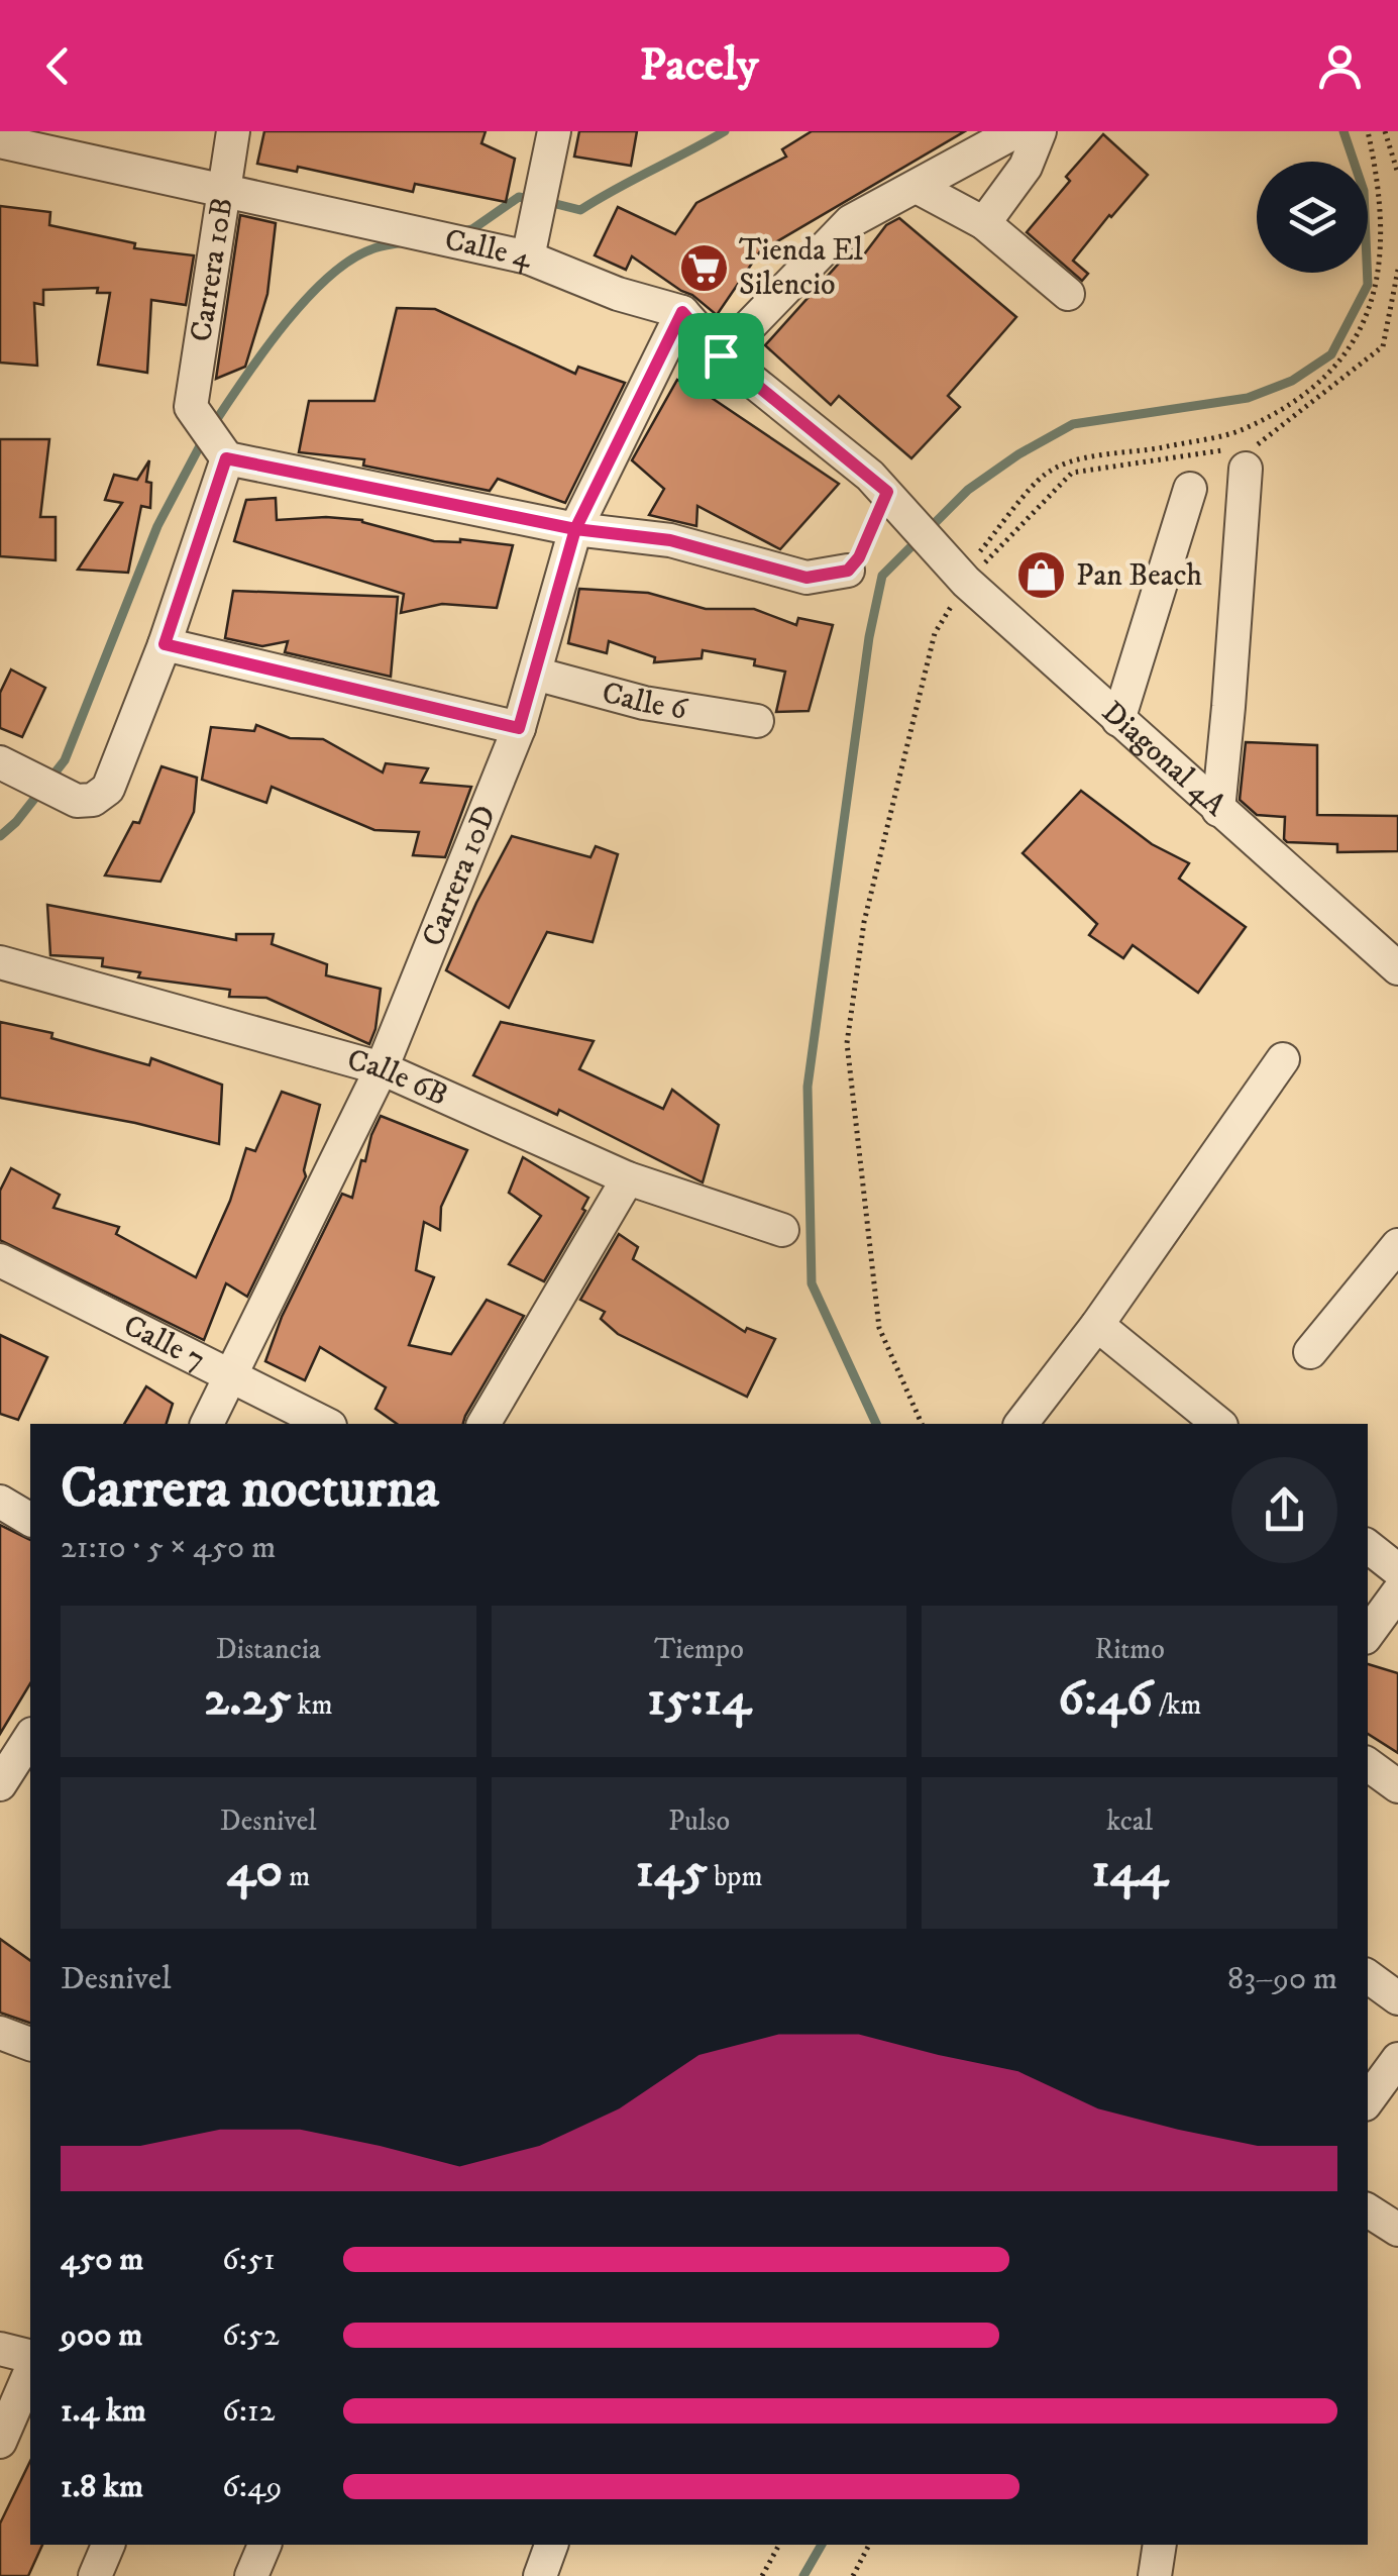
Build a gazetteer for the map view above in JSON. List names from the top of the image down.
{
  "streets": {
    "street": [
      "Calle 4",
      "Carrera 10B",
      "Calle 6",
      "Diagonal 4A",
      "Carrera 10D",
      "Calle 6B",
      "Calle 7"
    ]
  },
  "crossings": [
    ["Calle 4", "Carrera 10B"],
    ["Calle 4", "Carrera 10D"],
    ["Calle 6", "Carrera 10D"],
    ["Carrera 10D", "Calle 6B"],
    ["Carrera 10D", "Calle 7"]
  ],
  "places": {
    "supermarket": ["Tienda El Silencio"],
    "shop": ["Pan Beach"]
  },
  "page": {
    "header": "Pacely",
    "heading": ["Carrera nocturna", "21:10 · 5 × 450 m"],
    "stats": [
      ["Distancia", "2.25 km"],
      ["Tiempo", "15:14"],
      ["Ritmo", "6:46 /km"],
      ["Desnivel", "40 m"],
      ["Pulso", "145 bpm"],
      ["kcal", "144"]
    ],
    "chart": ["Desnivel", "83–90 m"],
    "list": [
      {
        "name": "450 m",
        "note": "6:51"
      },
      {
        "name": "900 m",
        "note": "6:52"
      },
      {
        "name": "1.4 km",
        "note": "6:12"
      },
      {
        "name": "1.8 km",
        "note": "6:49"
      }
    ]
  }
}
